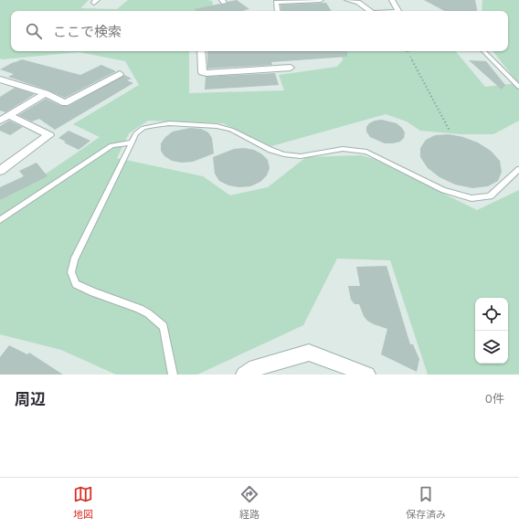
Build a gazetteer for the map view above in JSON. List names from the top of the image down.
{
  "page": {
    "search": "ここで検索",
    "heading": ["周辺", "0件"],
    "nav": ["地図", "経路", "保存済み"]
  }
}
